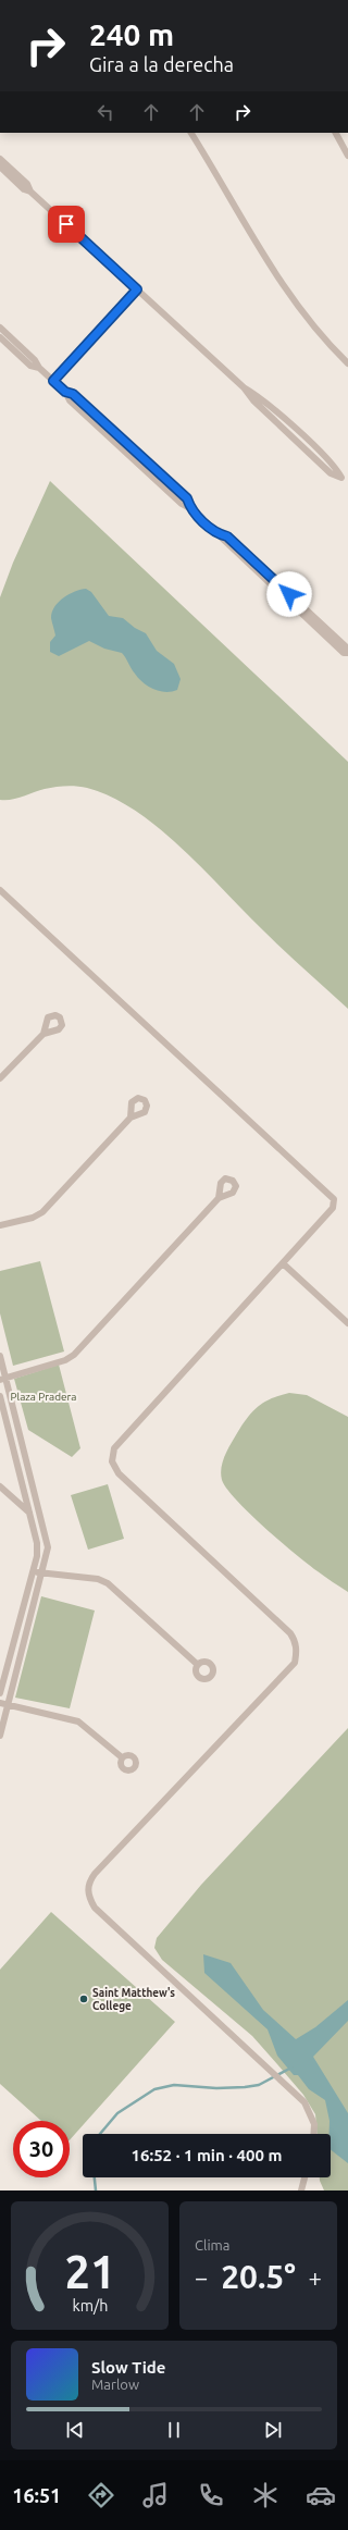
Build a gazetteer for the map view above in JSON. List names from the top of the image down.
{
  "parks": ["Plaza Pradera"],
  "places": ["Saint Matthew's College"],
  "page": {
    "turn": ["240 m", "Gira a la derecha"],
    "limit": "30",
    "trip": "16:52 · 1 min · 400 m",
    "tile": "Clima",
    "heat": ["−", "20.5°", "+"],
    "song": ["Slow Tide", "Marlow"],
    "tabs": "16:51",
    "gauge": ["21", "km/h"]
  }
}
